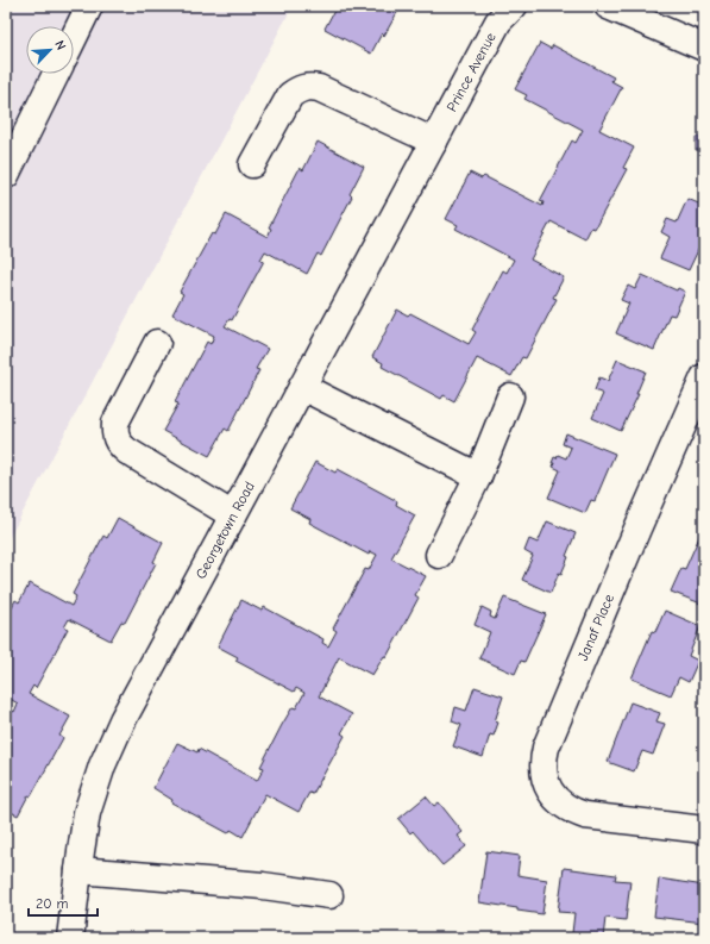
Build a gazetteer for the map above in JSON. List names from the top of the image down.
{
  "streets": {
    "street": ["Prince Avenue", "Georgetown Road", "Janaf Place"]
  },
  "crossings": [
    ["Prince Avenue", "Georgetown Road"]
  ],
  "scale_bar": "20 m",
  "north": "top right"
}
